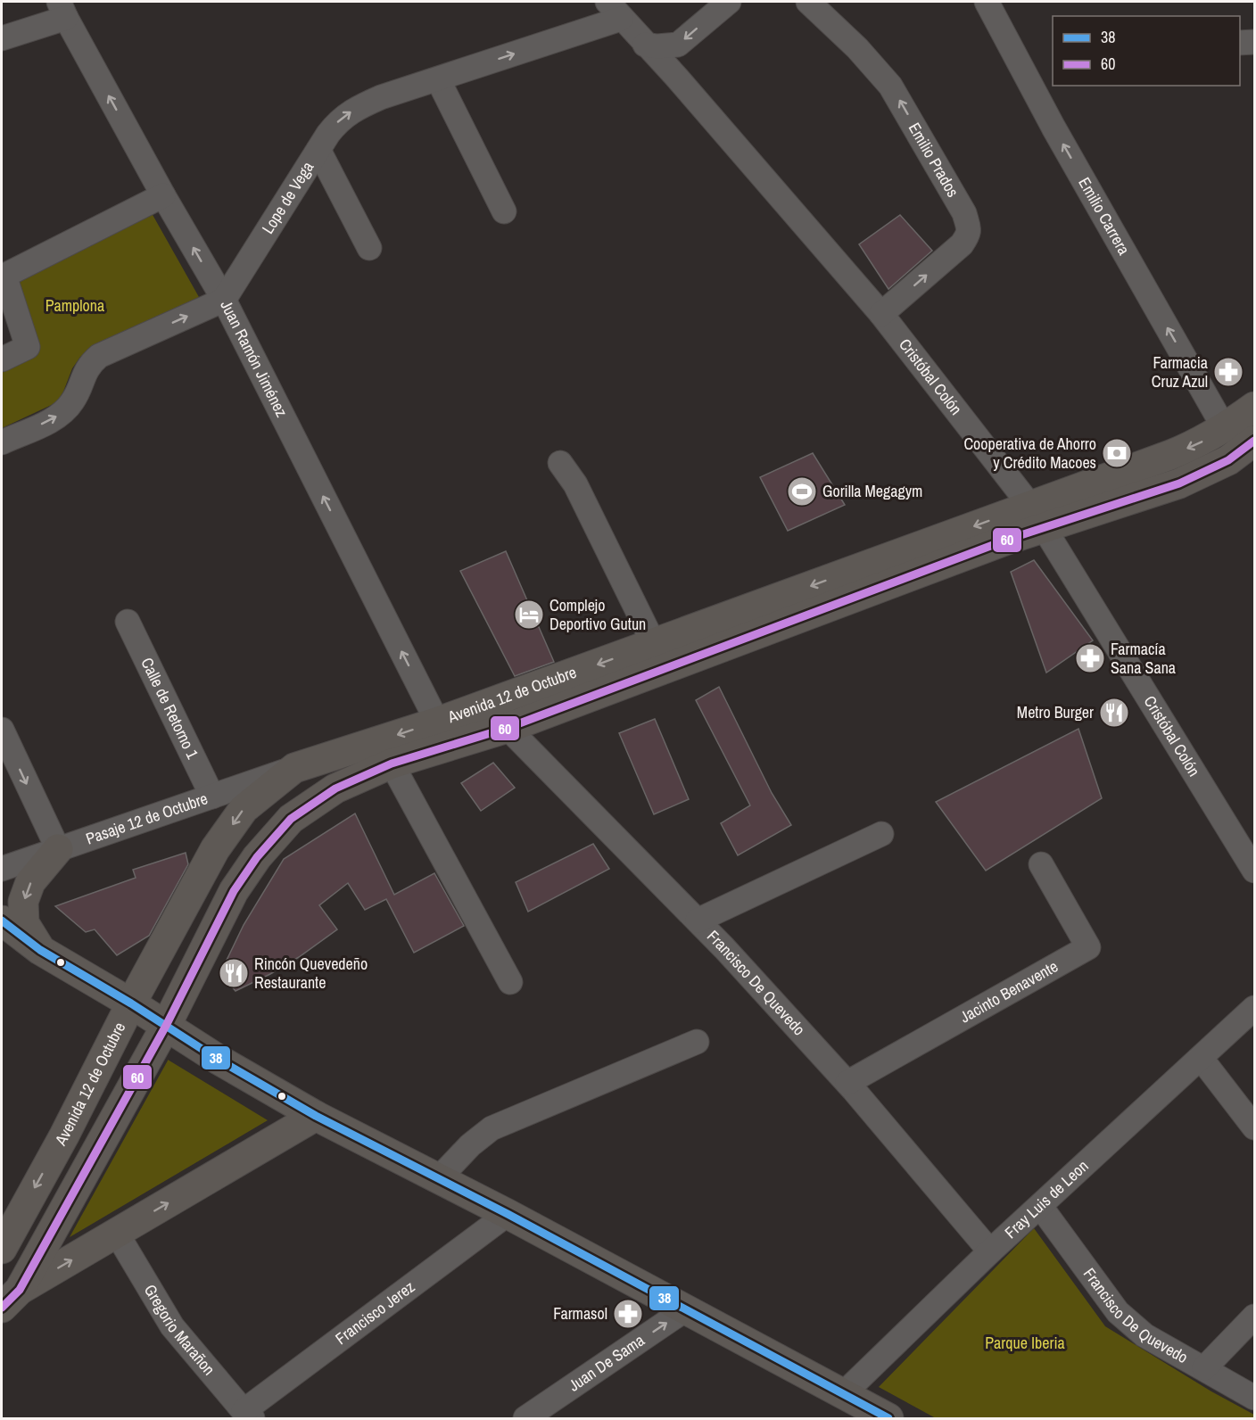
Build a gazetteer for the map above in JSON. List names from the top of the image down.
{
  "streets": {
    "main road": ["Avenida 12 de Octubre"],
    "street": [
      "Emilio Prados",
      "Lope de Vega",
      "Emilio Carrera",
      "Juan Ramón Jiménez",
      "Cristóbal Colón",
      "Calle de Retorno 1",
      "Pasaje 12 de Octubre",
      "Francisco De Quevedo",
      "Jacinto Benavente",
      "Fray Luis de Leon",
      "Francisco Jerez",
      "Gregorio Marañon",
      "Juan De Sama"
    ]
  },
  "crossings": [
    ["Emilio Prados", "Cristóbal Colón"],
    ["Lope de Vega", "Juan Ramón Jiménez"],
    ["Lope de Vega", "Cristóbal Colón"],
    ["Emilio Carrera", "Avenida 12 de Octubre"],
    ["Juan Ramón Jiménez", "Avenida 12 de Octubre"],
    ["Cristóbal Colón", "Avenida 12 de Octubre"],
    ["Avenida 12 de Octubre", "Pasaje 12 de Octubre"],
    ["Avenida 12 de Octubre", "Francisco De Quevedo"],
    ["Calle de Retorno 1", "Pasaje 12 de Octubre"],
    ["Francisco De Quevedo", "Jacinto Benavente"],
    ["Francisco De Quevedo", "Fray Luis de Leon"],
    ["Francisco Jerez", "Gregorio Marañon"]
  ],
  "one_way": [
    "Lope de Vega",
    "Emilio Carrera",
    "Juan Ramón Jiménez",
    "Juan De Sama"
  ],
  "parks": ["Pamplona", "Parque Iberia"],
  "places": {
    "pharmacy": ["Farmacia Cruz Azul", "Farmacía Sana Sana", "Farmasol"],
    "bank": ["Cooperativa de Ahorro y Crédito Macoes"],
    "sports": ["Gorilla Megagym"],
    "hotel": ["Complejo Deportivo Gutun"],
    "restaurant": ["Metro Burger", "Rincón Quevedeño Restaurante"]
  },
  "lines": ["transit line 60", "transit line 38"],
  "legend": ["38", "60"]
}
